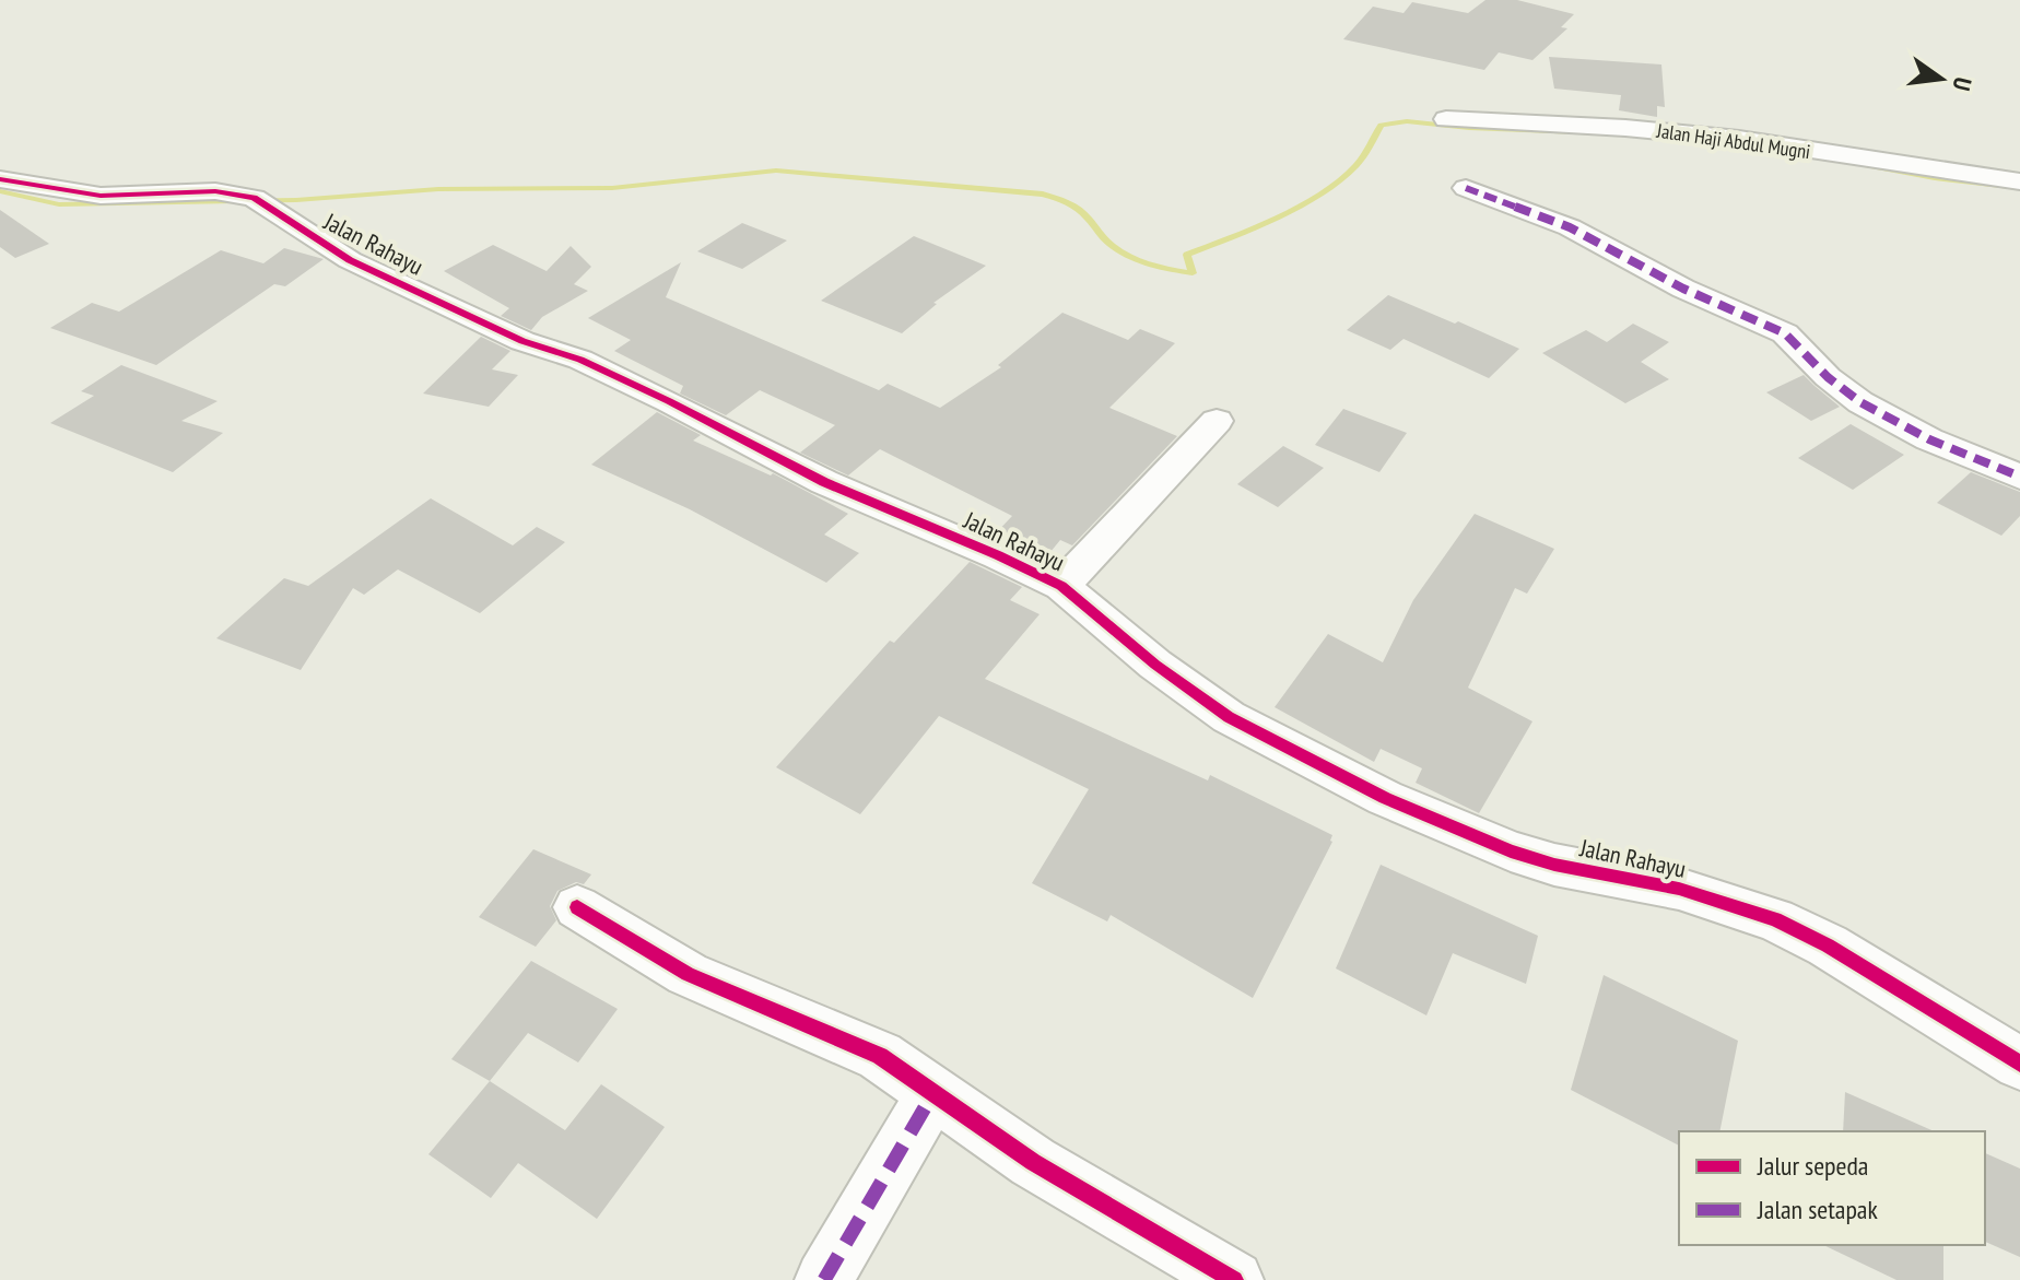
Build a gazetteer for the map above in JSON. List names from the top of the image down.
{
  "streets": {
    "street": ["Jalan Haji Abdul Mugni", "Jalan Rahayu"]
  },
  "legend": ["Jalur sepeda", "Jalan setapak"],
  "north": "right"
}
